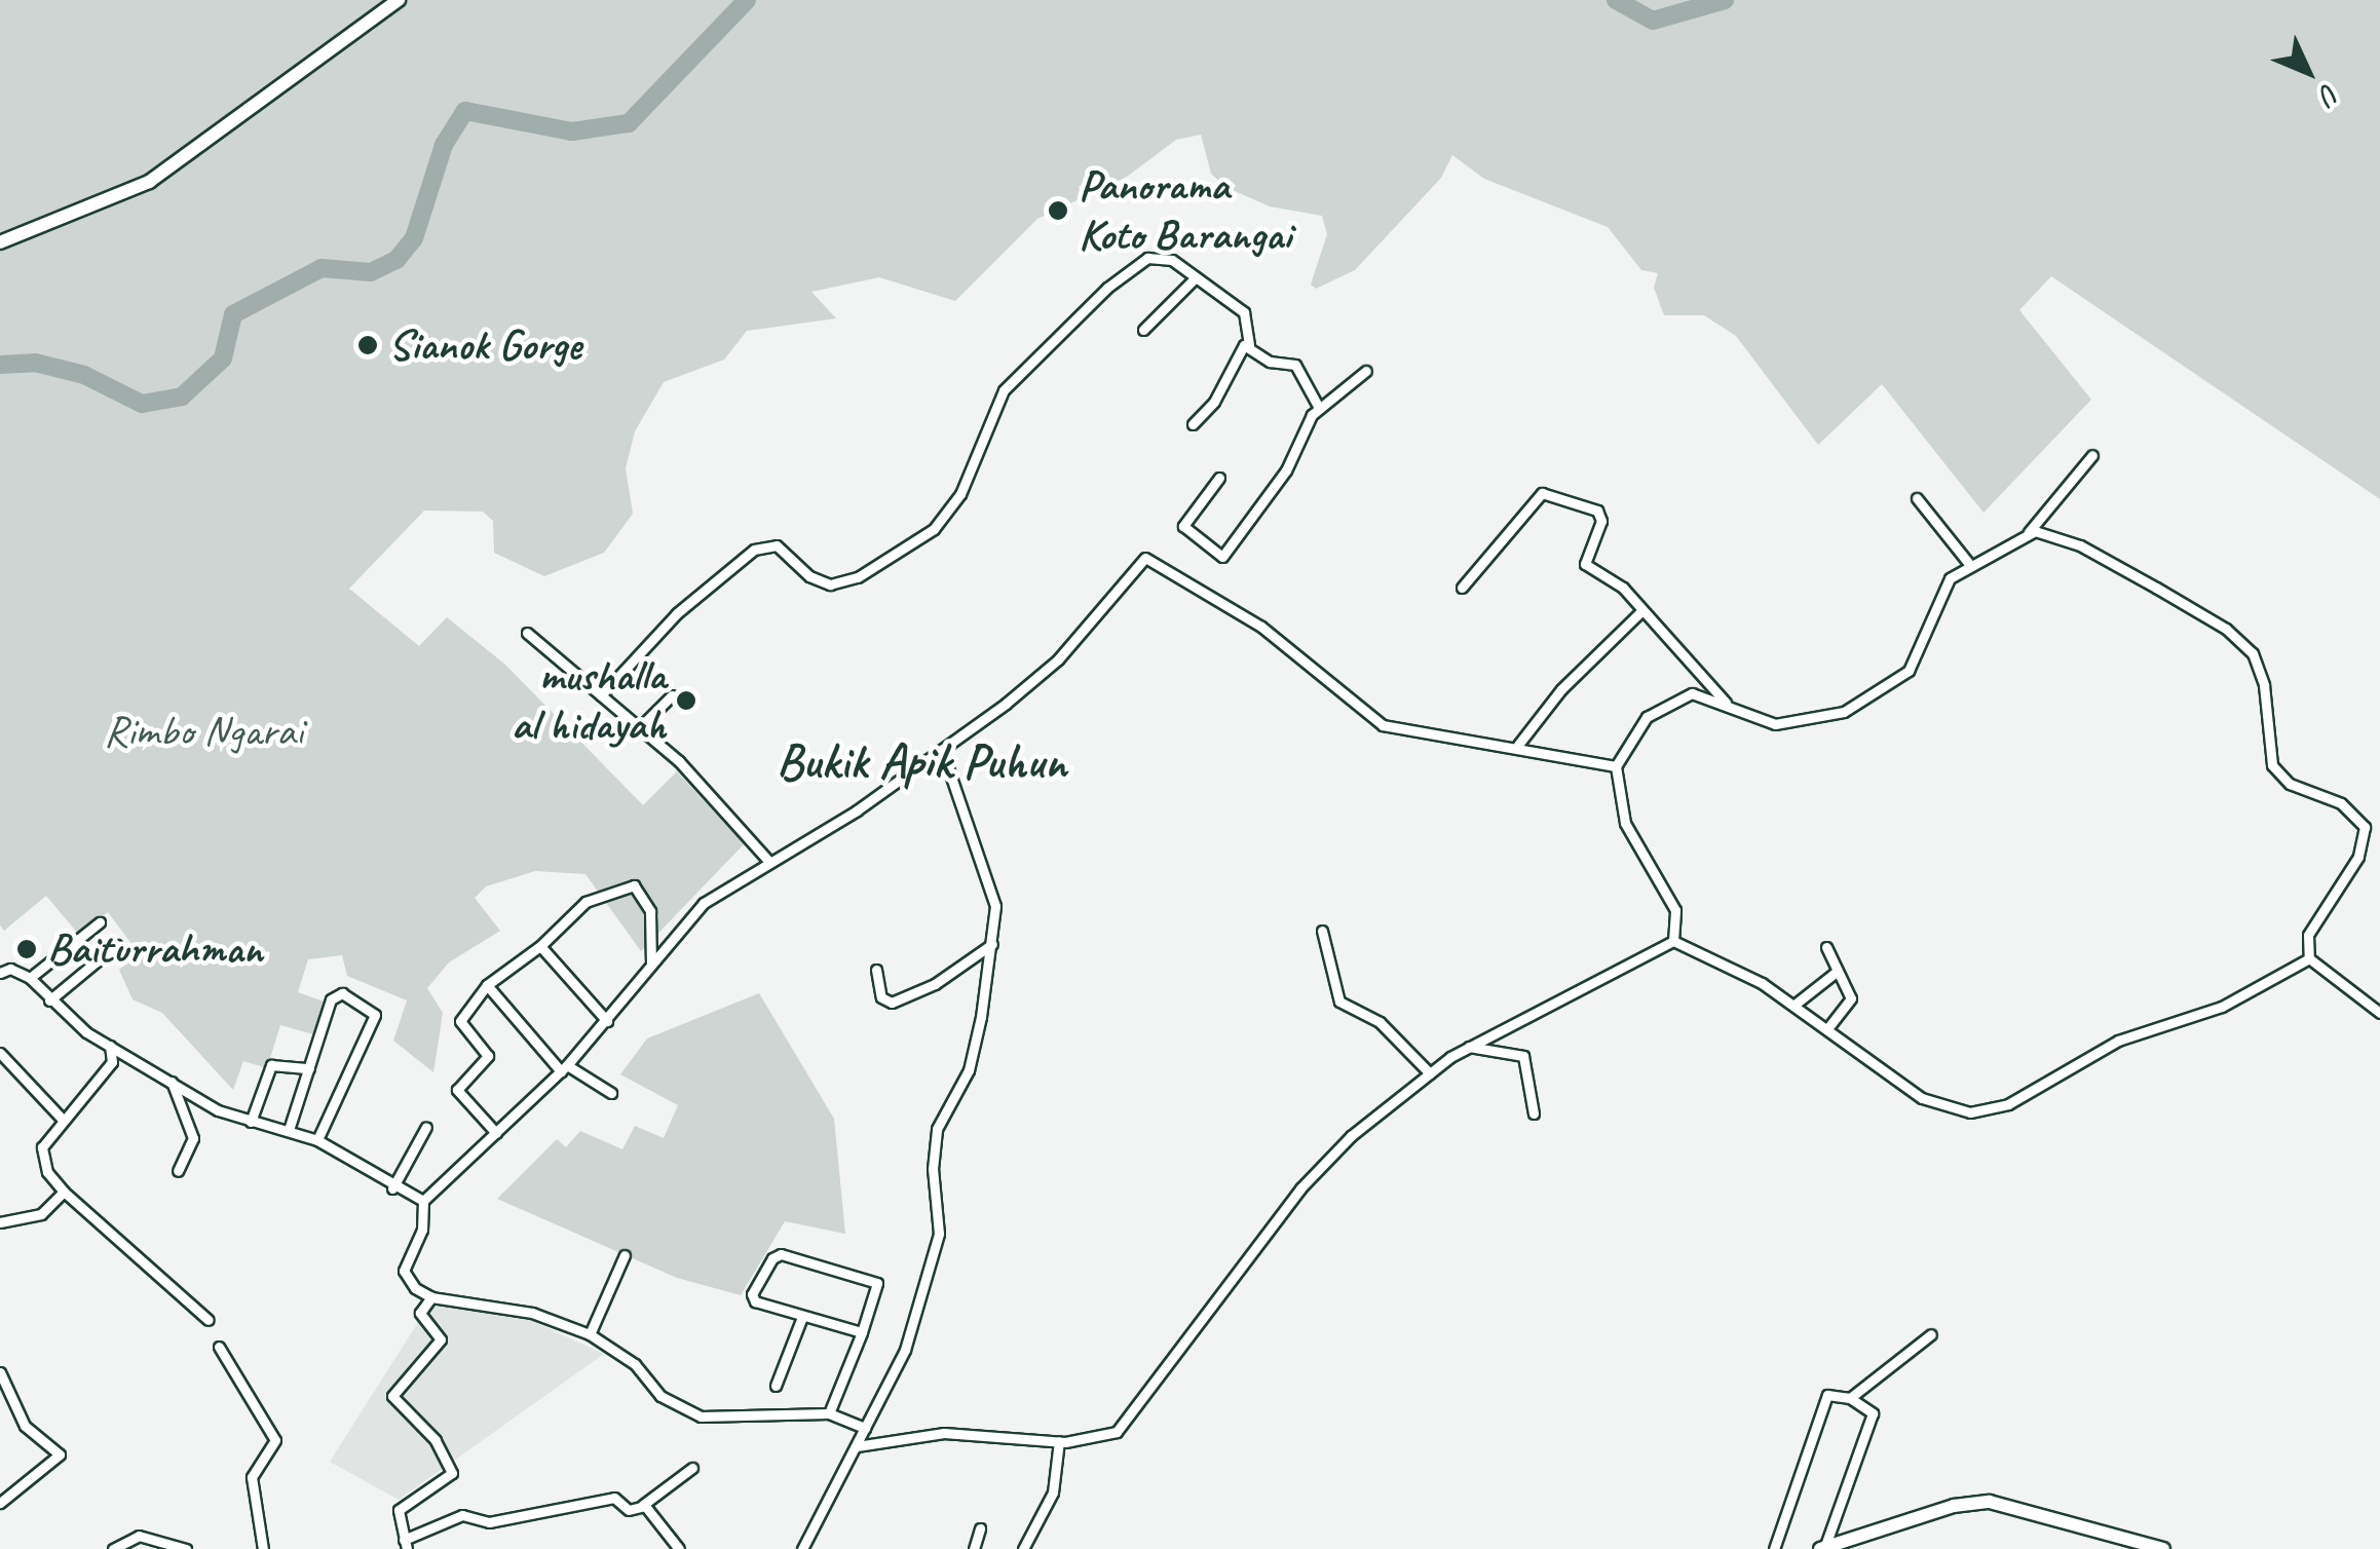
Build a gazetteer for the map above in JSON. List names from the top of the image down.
{
  "districts": ["Bukik Apik Puhun"],
  "parks": ["Rimbo Ngarai"],
  "places": [
    "Panorama Koto Barangai",
    "Sianok Gorge",
    "mushalla al hidayah",
    "Baiturrahman"
  ],
  "north": "bottom right"
}
